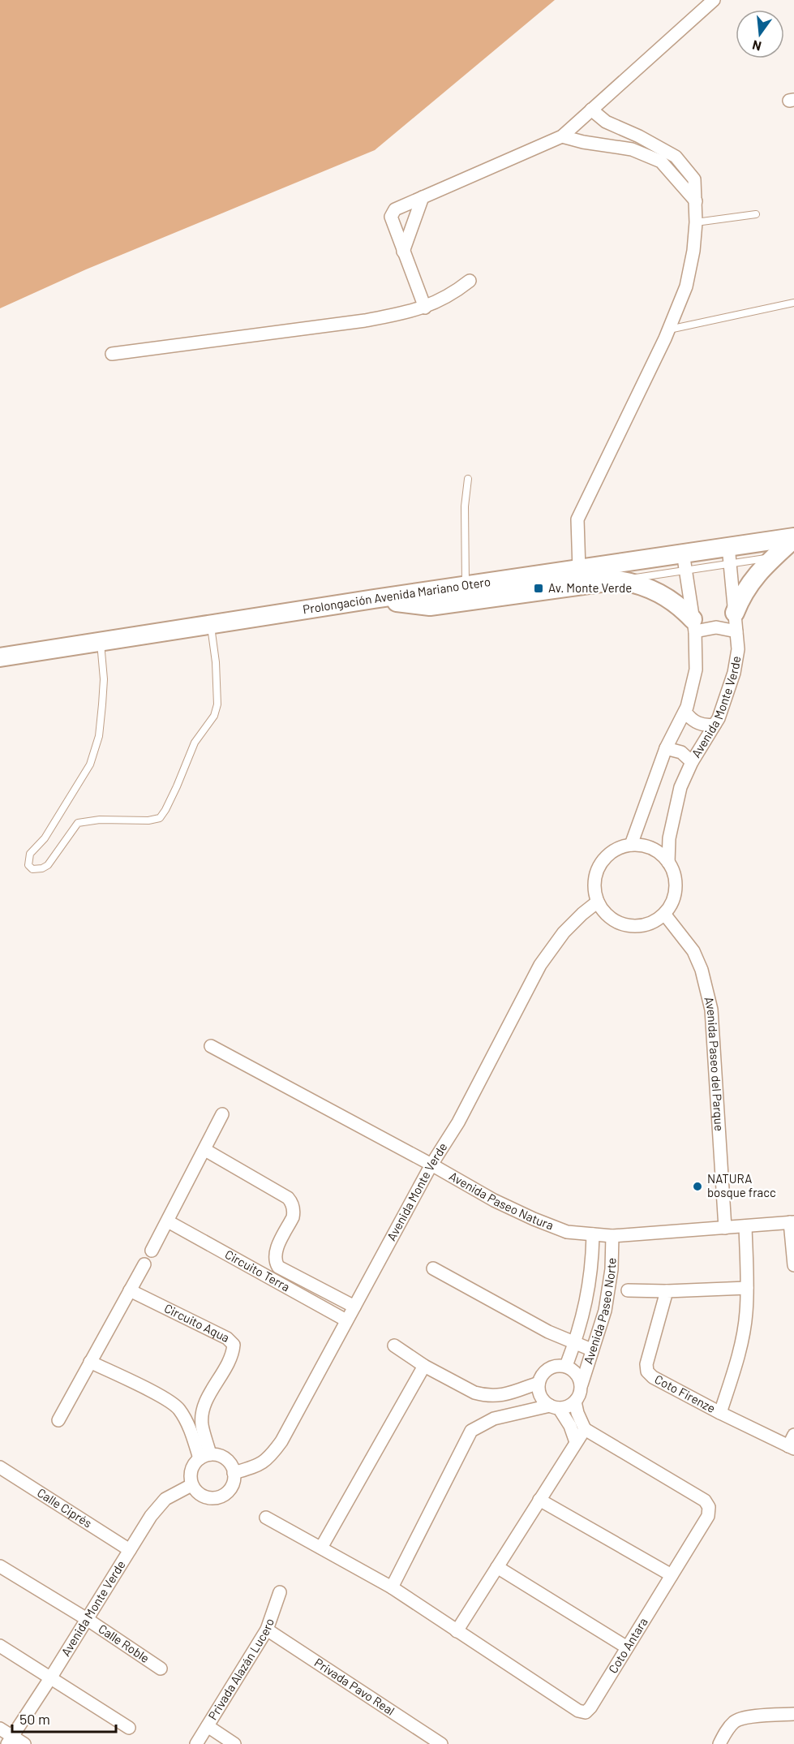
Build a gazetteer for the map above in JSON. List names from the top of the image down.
{
  "streets": {
    "street": [
      "Prolongación Avenida Mariano Otero",
      "Avenida Monte Verde",
      "Avenida Paseo del Parque",
      "Avenida Paseo Natura",
      "Circuito Terra",
      "Avenida Paseo Norte",
      "Circuito Aqua",
      "Coto Firenze",
      "Calle Ciprés",
      "Calle Roble",
      "Coto Antara",
      "Privada Alazán Lucero",
      "Privada Pavo Real"
    ]
  },
  "crossings": [
    ["Prolongación Avenida Mariano Otero", "Avenida Monte Verde"],
    ["Avenida Monte Verde", "Avenida Paseo del Parque"],
    ["Avenida Monte Verde", "Avenida Paseo Natura"],
    ["Avenida Monte Verde", "Circuito Terra"],
    ["Avenida Monte Verde", "Circuito Aqua"],
    ["Avenida Monte Verde", "Calle Ciprés"],
    ["Avenida Monte Verde", "Calle Roble"],
    ["Avenida Paseo del Parque", "Avenida Paseo Natura"],
    ["Avenida Paseo Natura", "Avenida Paseo Norte"],
    ["Privada Alazán Lucero", "Privada Pavo Real"]
  ],
  "places": {
    "transit": ["Av. Monte Verde"],
    "other": ["NATURA bosque fracc"]
  },
  "scale_bar": "50 m",
  "north": "bottom"
}
